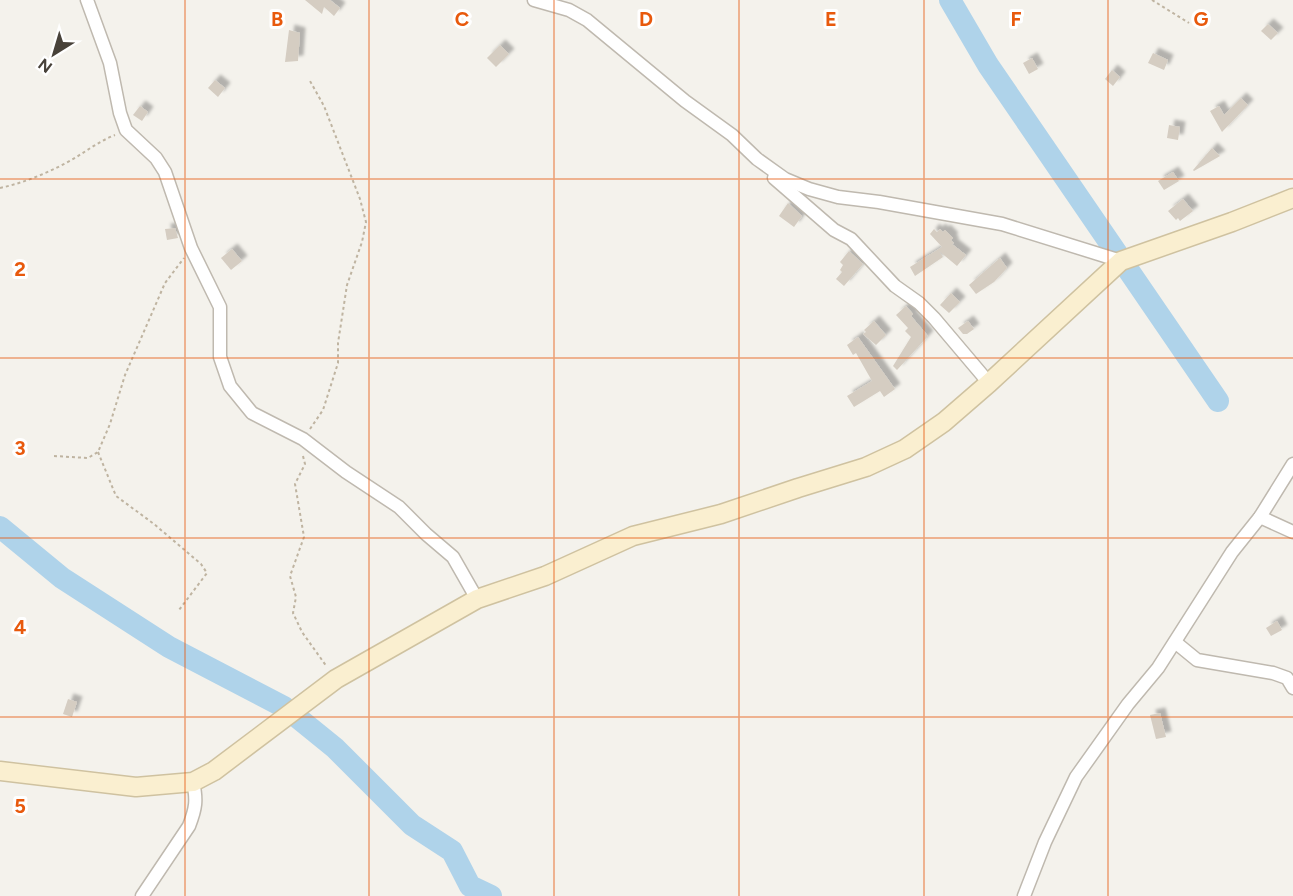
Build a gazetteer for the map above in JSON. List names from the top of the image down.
{
  "north": "bottom left",
  "grid": {
    "columns": [
      "B",
      "C",
      "D",
      "E",
      "F",
      "G"
    ],
    "rows": [
      "2",
      "3",
      "4",
      "5"
    ]
  }
}
